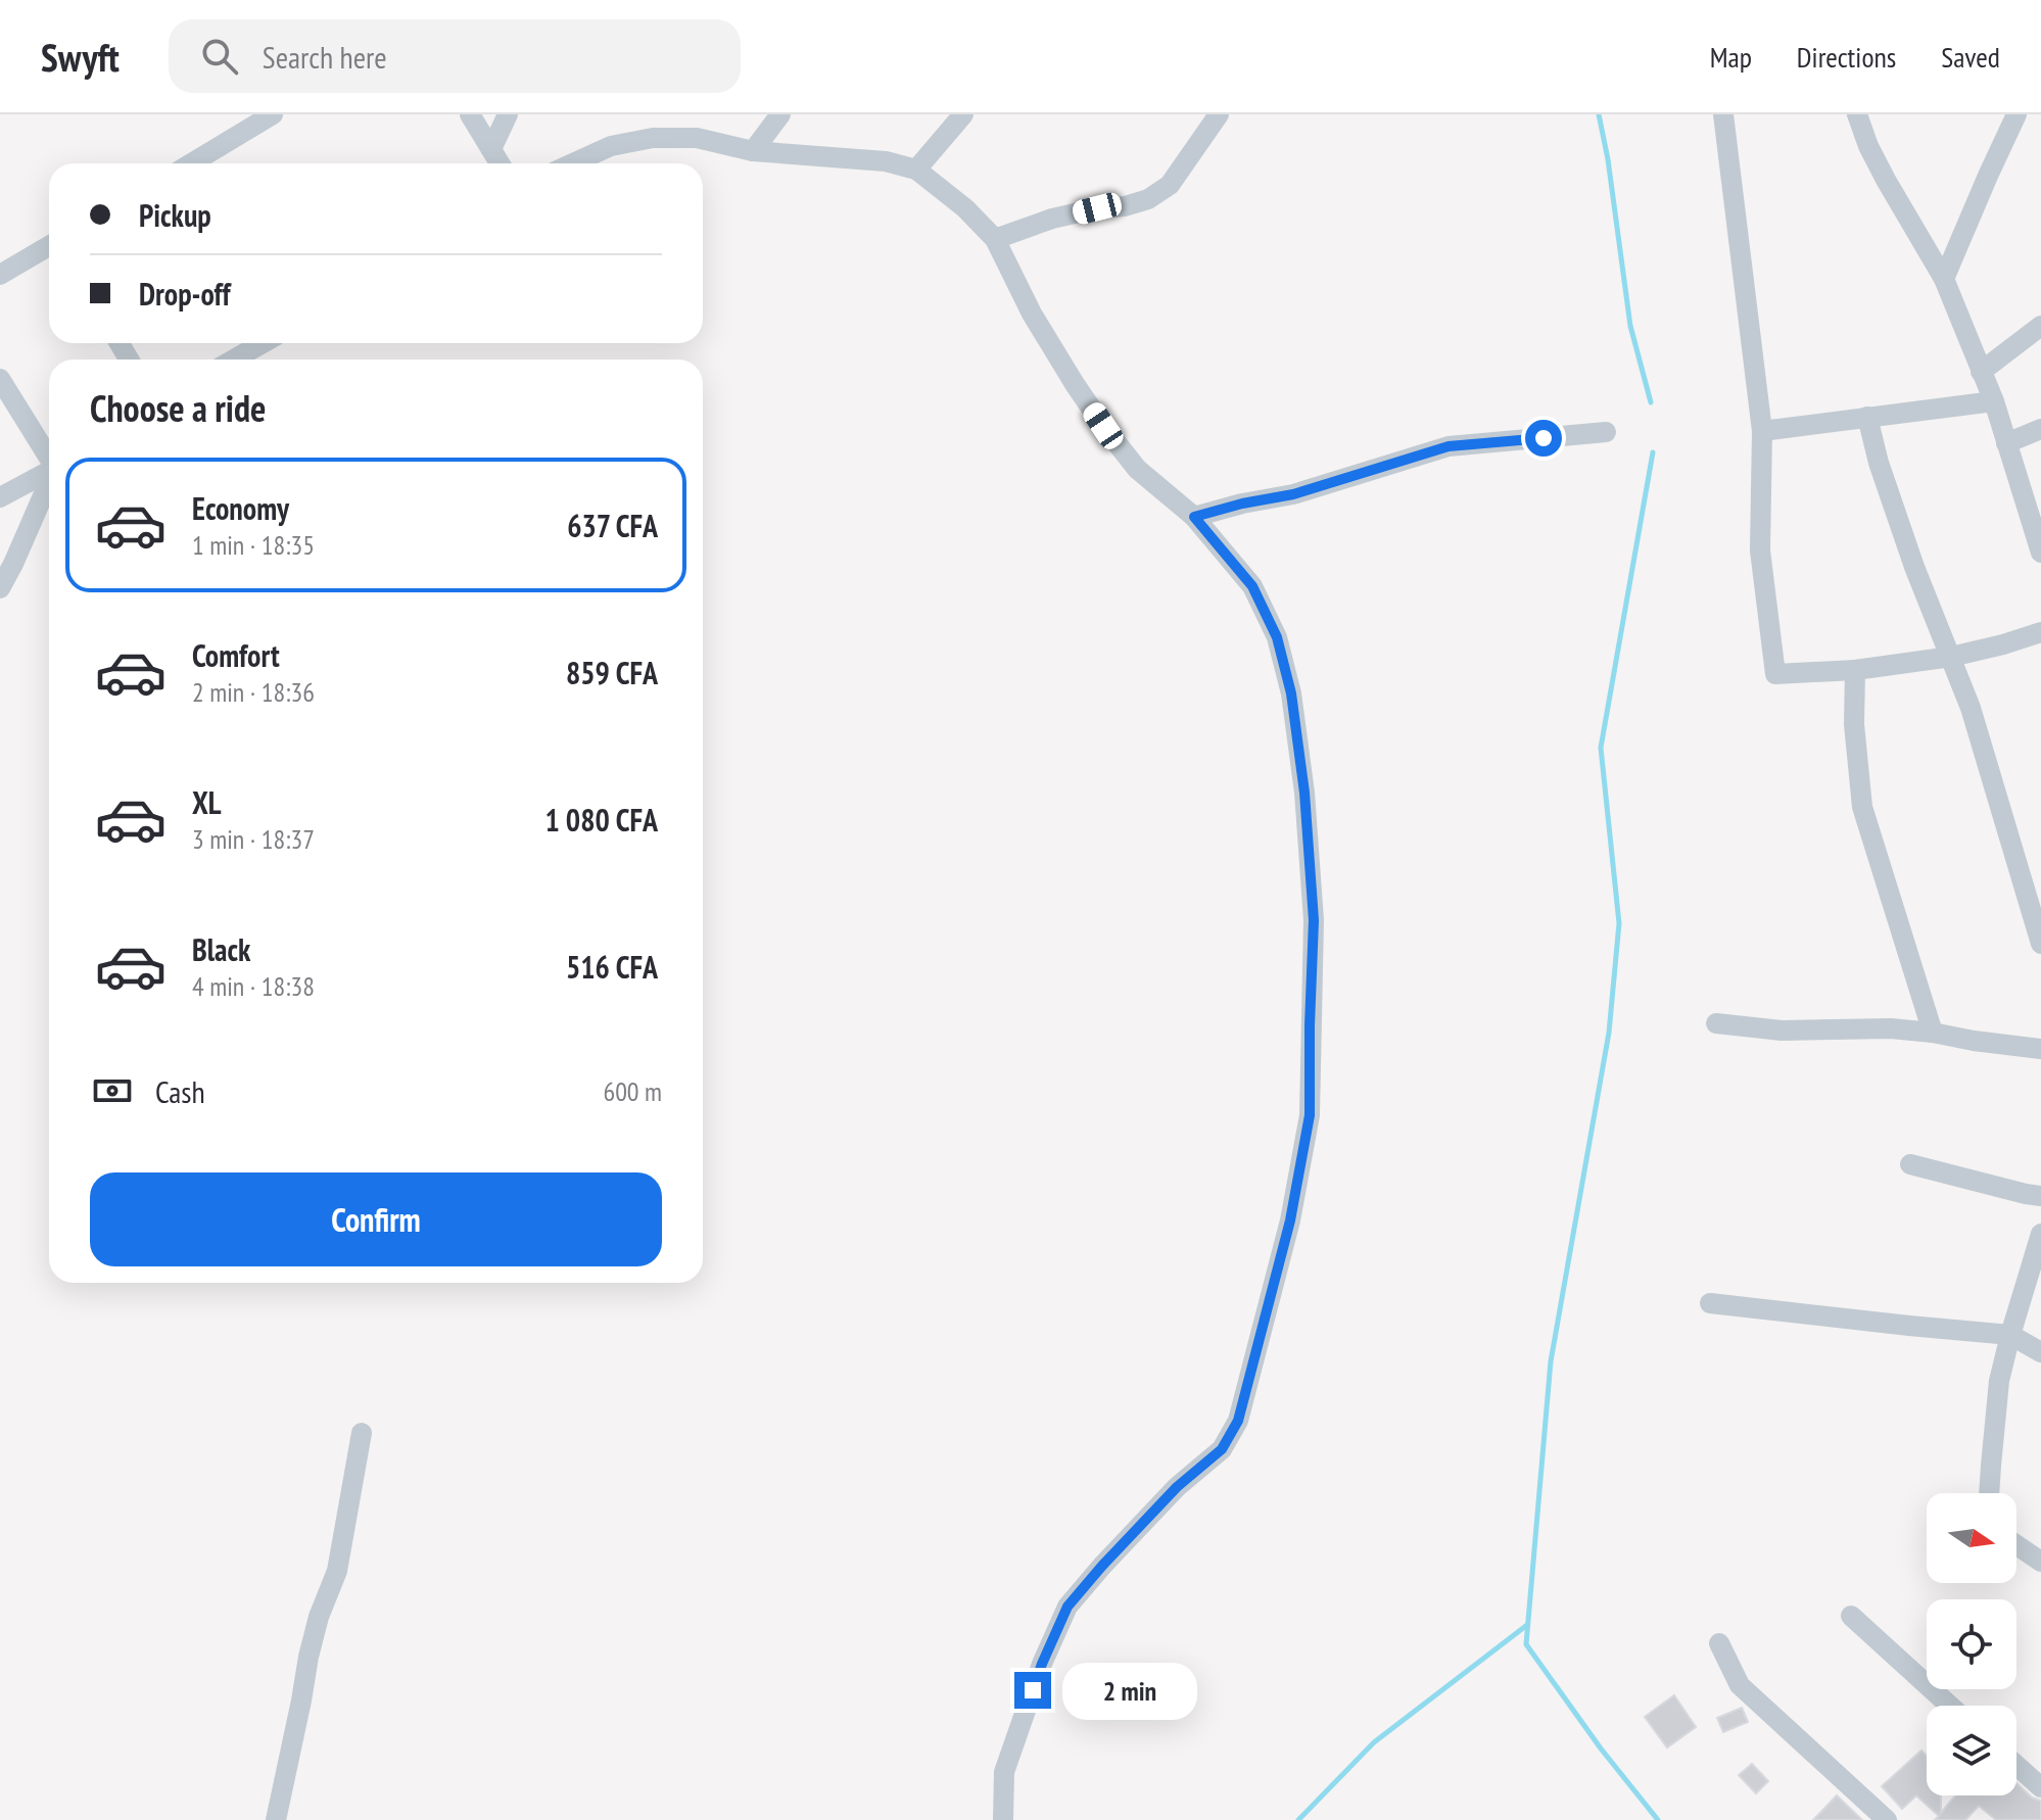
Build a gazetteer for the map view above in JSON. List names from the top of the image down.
{
  "north": "right",
  "page": {
    "header": "Swyft",
    "search": "Search here",
    "nav": ["Map", "Directions", "Saved"],
    "banner": ["Pickup", "Drop-off"],
    "heading": "Choose a ride",
    "list": [
      {
        "name": "Economy",
        "note": "1 min · 18:35",
        "value": "637 CFA"
      },
      {
        "name": "Comfort",
        "note": "2 min · 18:36",
        "value": "859 CFA"
      },
      {
        "name": "XL",
        "note": "3 min · 18:37",
        "value": "1 080 CFA"
      },
      {
        "name": "Black",
        "note": "4 min · 18:38",
        "value": "516 CFA"
      }
    ],
    "pay": ["Cash", "600 m"],
    "buttons": "Confirm",
    "bubble": "2 min"
  }
}
